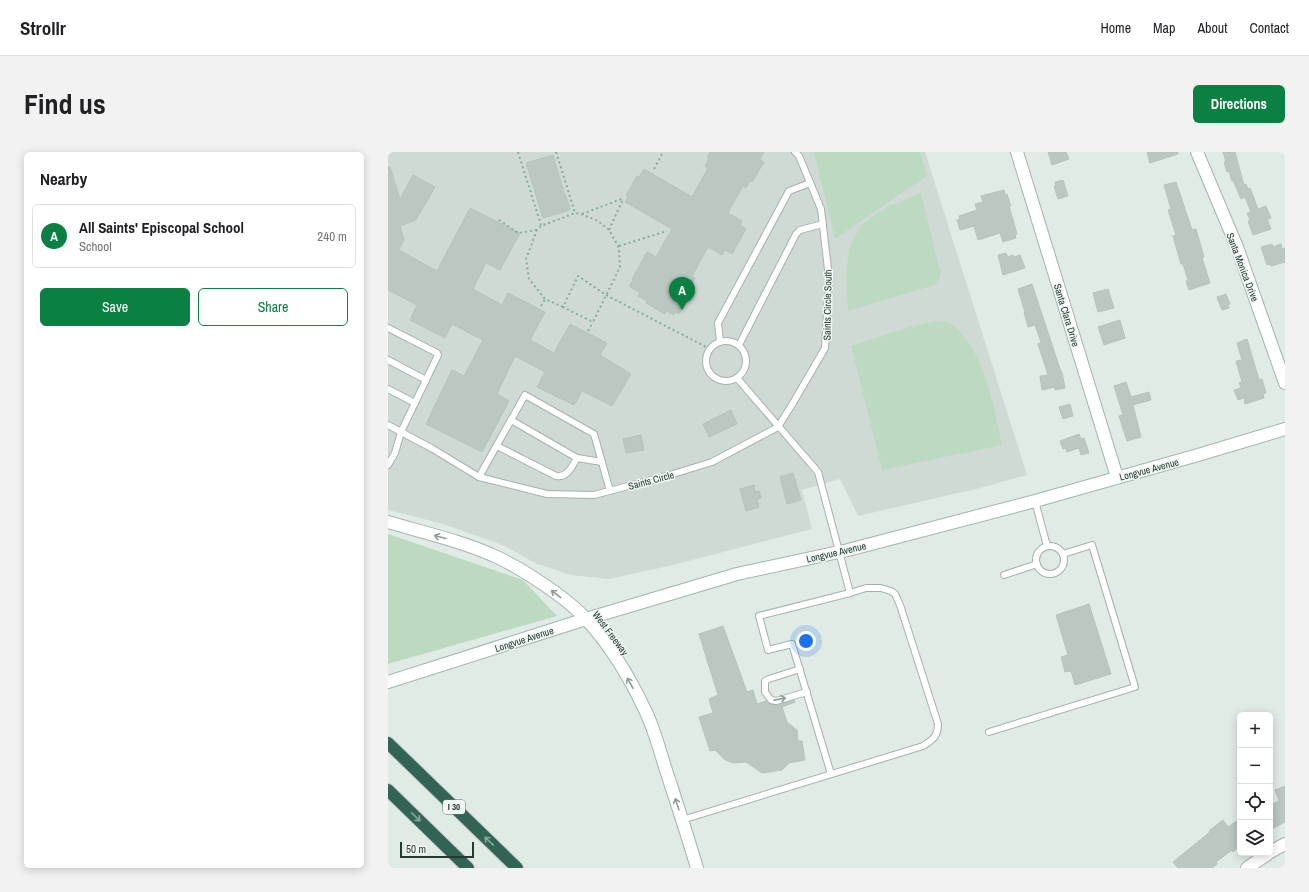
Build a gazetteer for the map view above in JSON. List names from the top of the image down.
{
  "streets": {
    "highway": ["I 30"],
    "main road": [
      "Santa Monica Drive",
      "Santa Clara Drive",
      "Longvue Avenue",
      "West Freeway"
    ],
    "lane": ["Saints Circle South", "Saints Circle"]
  },
  "crossings": [
    ["Saints Circle South", "Saints Circle"],
    ["Santa Clara Drive", "Longvue Avenue"],
    ["Longvue Avenue", "West Freeway"]
  ],
  "one_way": ["West Freeway"],
  "scale_bar": "50 m",
  "page": {
    "header": "Strollr",
    "nav": [
      "Home",
      "Map",
      "About",
      "Contact"
    ],
    "title": "Find us",
    "buttons": [
      "Directions",
      ["Save", "Share"]
    ],
    "heading": "Nearby",
    "list": [
      {
        "mark": "A",
        "name": "All Saints' Episcopal School",
        "note": "School",
        "value": "240 m"
      }
    ],
    "pins": "A",
    "map_buttons": ["+", "−"],
    "scale": "50 m"
  }
}
